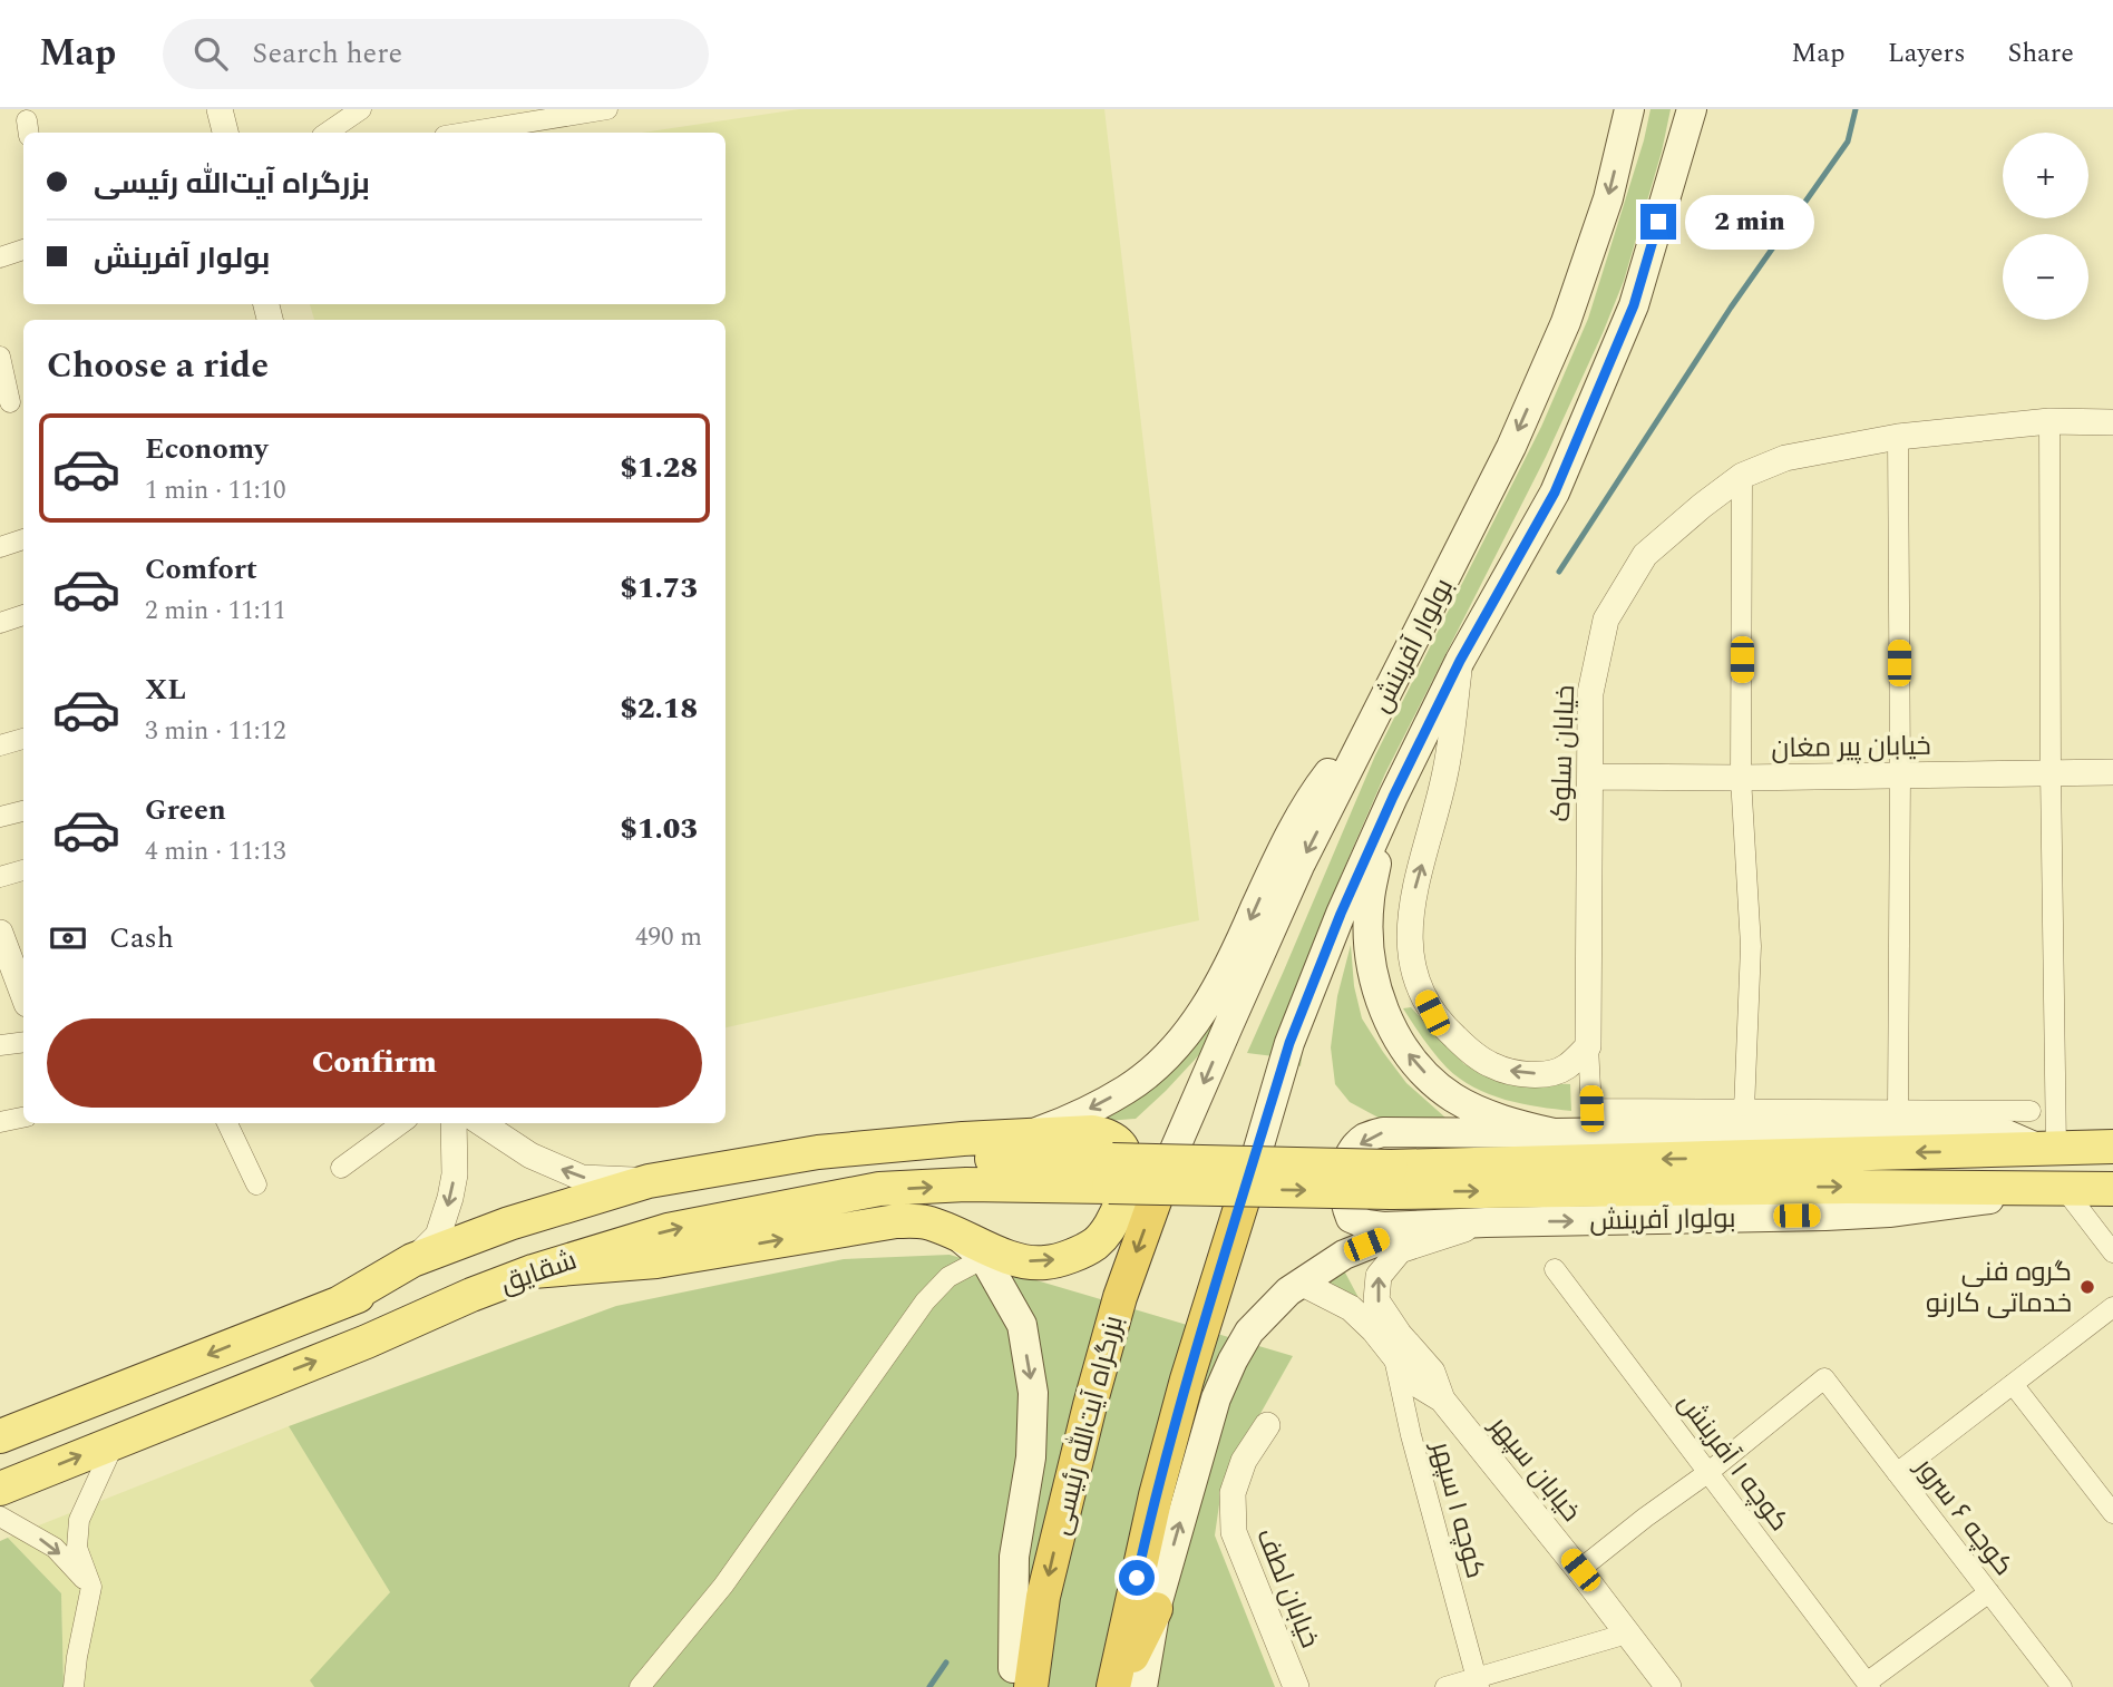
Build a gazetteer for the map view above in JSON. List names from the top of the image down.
{
  "streets": {
    "highway": ["بزرگراه آیت‌الله رئیسی"],
    "main road": ["بولوار آفرینش", "شقایق"],
    "street": [
      "خیابان پیر مغان",
      "خیابان سلوک",
      "کوچه ۱ آفرینش",
      "خیابان سپهر",
      "کوچه ۱ سپهر",
      "کوچه ۶ سرور",
      "خیابان لطف"
    ]
  },
  "crossings": [
    ["بولوار آفرینش", "بزرگراه آیت‌الله رئیسی"],
    ["بولوار آفرینش", "خیابان سپهر"],
    ["خیابان پیر مغان", "خیابان سلوک"],
    ["کوچه ۱ آفرینش", "کوچه ۶ سرور"],
    ["خیابان سپهر", "کوچه ۱ سپهر"]
  ],
  "places": ["گروه فنی خدماتی کارنو"],
  "page": {
    "header": "Map",
    "search": "Search here",
    "nav": ["Map", "Layers", "Share"],
    "map_buttons": ["+", "−"],
    "banner": ["بزرگراه آیت‌الله رئیسی", "بولوار آفرینش"],
    "bubble": "2 min",
    "heading": "Choose a ride",
    "list": [
      {
        "name": "Economy",
        "note": "1 min · 11:10",
        "value": "$1.28"
      },
      {
        "name": "Comfort",
        "note": "2 min · 11:11",
        "value": "$1.73"
      },
      {
        "name": "XL",
        "note": "3 min · 11:12",
        "value": "$2.18"
      },
      {
        "name": "Green",
        "note": "4 min · 11:13",
        "value": "$1.03"
      }
    ],
    "pay": ["Cash", "490 m"],
    "buttons": "Confirm"
  }
}
